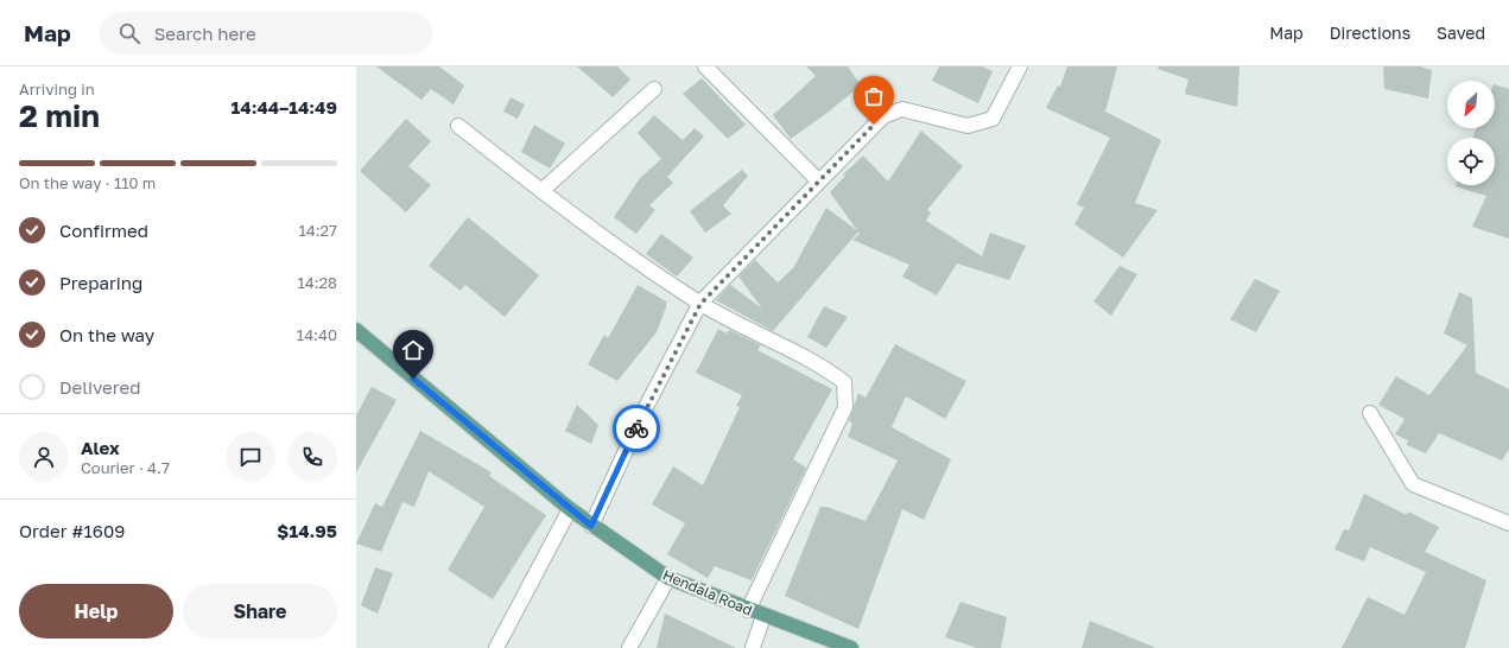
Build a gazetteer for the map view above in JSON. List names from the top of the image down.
{
  "streets": {
    "main road": ["Hendala Road"]
  },
  "north": "bottom left",
  "page": {
    "header": "Map",
    "search": "Search here",
    "nav": ["Map", "Directions", "Saved"],
    "heading": ["2 min", "Arriving in", "14:44–14:49"],
    "panel": [
      "Alex",
      "Courier · 4.7",
      "Order #1609",
      "$14.95"
    ],
    "bar": "On the way · 110 m",
    "list": [
      ["Confirmed", "14:27"],
      ["Preparing", "14:28"],
      ["On the way", "14:40"],
      "Delivered"
    ],
    "buttons": ["Help", "Share"]
  }
}
